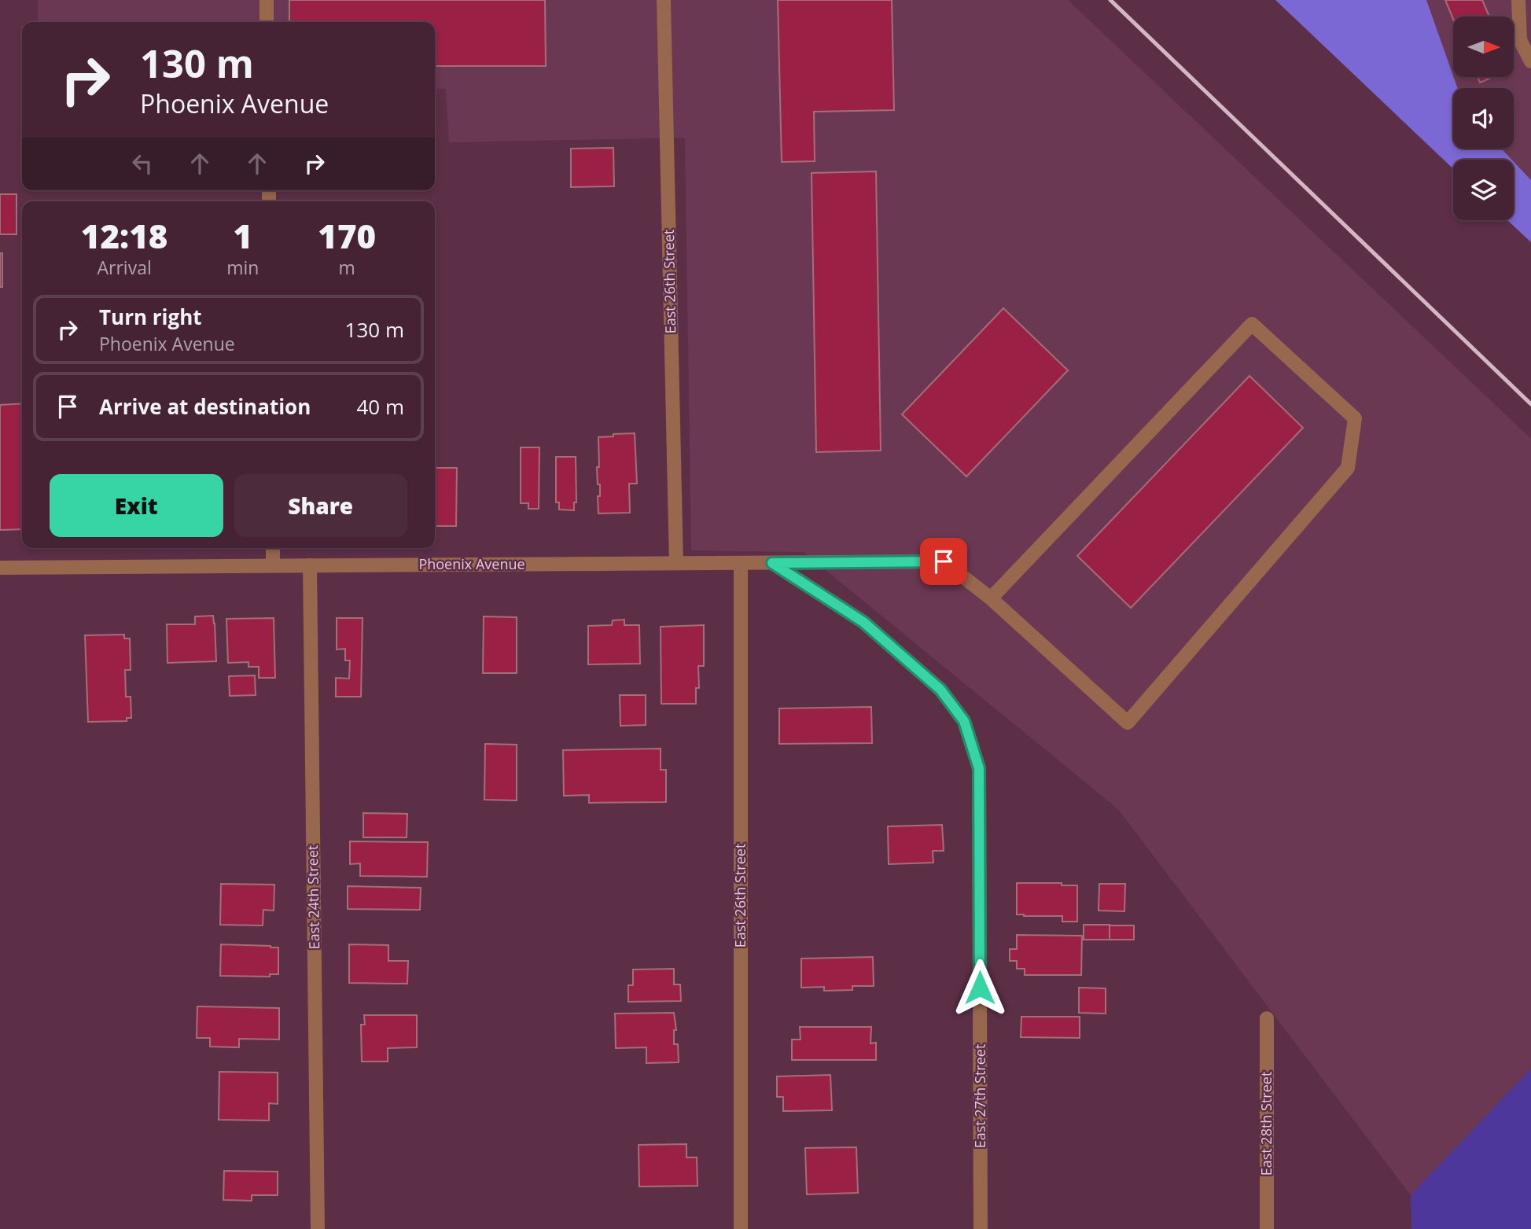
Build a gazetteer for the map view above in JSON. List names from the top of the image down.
{
  "streets": {
    "street": [
      "East 26th Street",
      "Phoenix Avenue",
      "East 24th Street",
      "East 27th Street",
      "East 28th Street"
    ]
  },
  "crossings": [
    ["East 26th Street", "Phoenix Avenue"],
    ["Phoenix Avenue", "East 24th Street"],
    ["Phoenix Avenue", "East 27th Street"]
  ],
  "north": "right",
  "page": {
    "turn": ["130 m", "Phoenix Avenue"],
    "eta": [
      "12:18",
      "Arrival",
      "1",
      "min",
      "170",
      "m"
    ],
    "list": [
      {
        "name": "Turn right",
        "note": "Phoenix Avenue",
        "value": "130 m"
      },
      {
        "name": "Arrive at destination",
        "value": "40 m"
      }
    ],
    "buttons": ["Exit", "Share"]
  }
}
